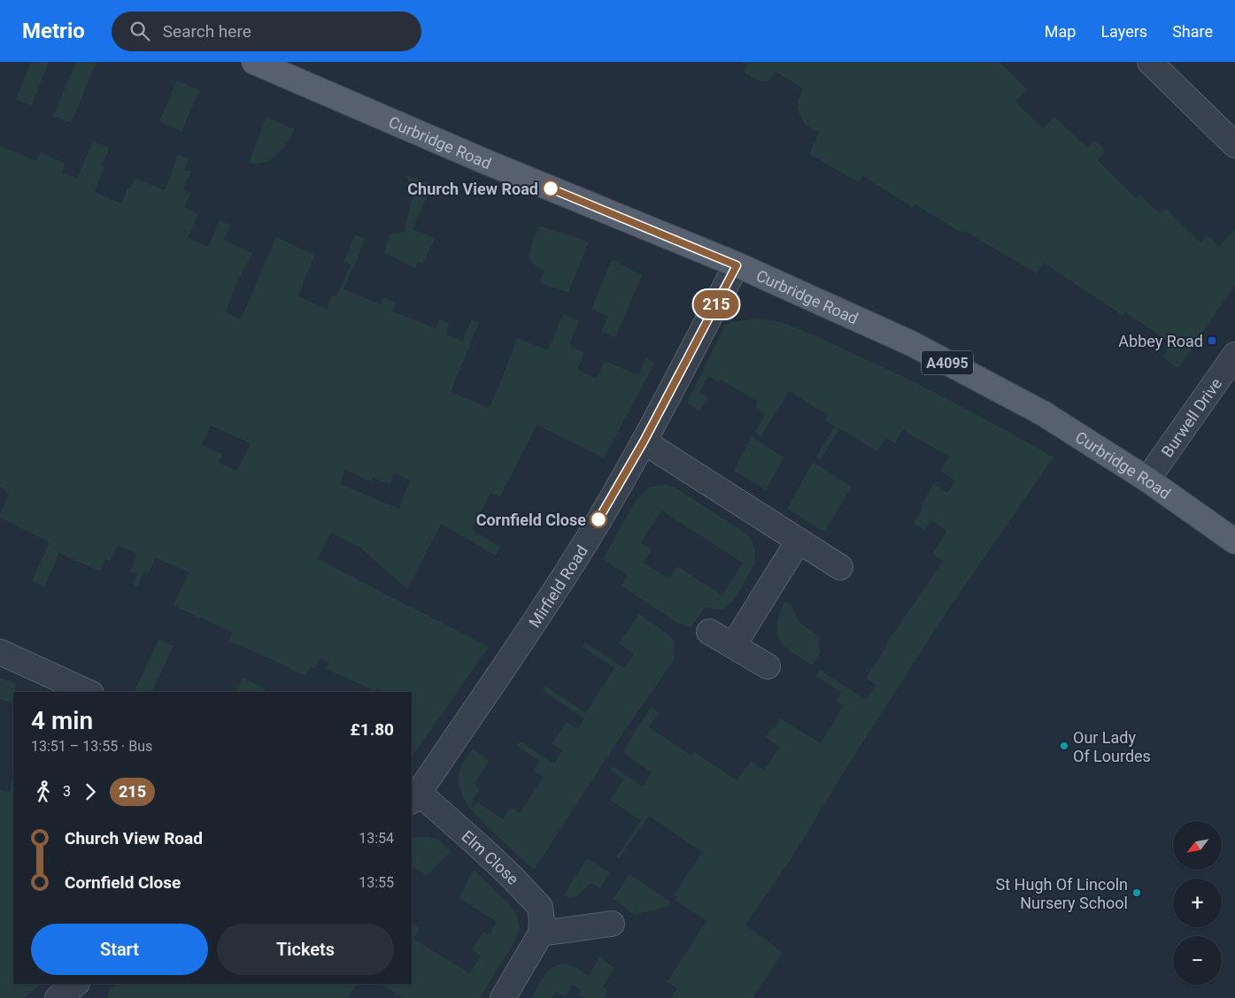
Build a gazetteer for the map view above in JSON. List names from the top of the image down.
{
  "streets": {
    "main road": ["Curbridge Road", "A4095"],
    "street": ["Burwell Drive", "Mirfield Road", "Elm Close"]
  },
  "crossings": [
    ["Curbridge Road", "Burwell Drive"],
    ["Curbridge Road", "Mirfield Road"],
    ["Mirfield Road", "Elm Close"]
  ],
  "places": {
    "other": [
      "Church View Road",
      "Cornfield Close",
      "Our Lady Of Lourdes",
      "St Hugh Of Lincoln Nursery School"
    ],
    "transit": ["Abbey Road"]
  },
  "lines": ["bus line 215"],
  "north": "bottom left",
  "page": {
    "header": "Metrio",
    "search": "Search here",
    "nav": ["Map", "Layers", "Share"],
    "on_map": "215",
    "heading": ["4 min", "13:51 – 13:55 · Bus", "£1.80"],
    "legs": ["3", "215"],
    "list": [
      {
        "name": "Church View Road",
        "value": "13:54"
      },
      {
        "name": "Cornfield Close",
        "value": "13:55"
      }
    ],
    "map_buttons": ["+", "−"],
    "buttons": ["Start", "Tickets"]
  }
}
